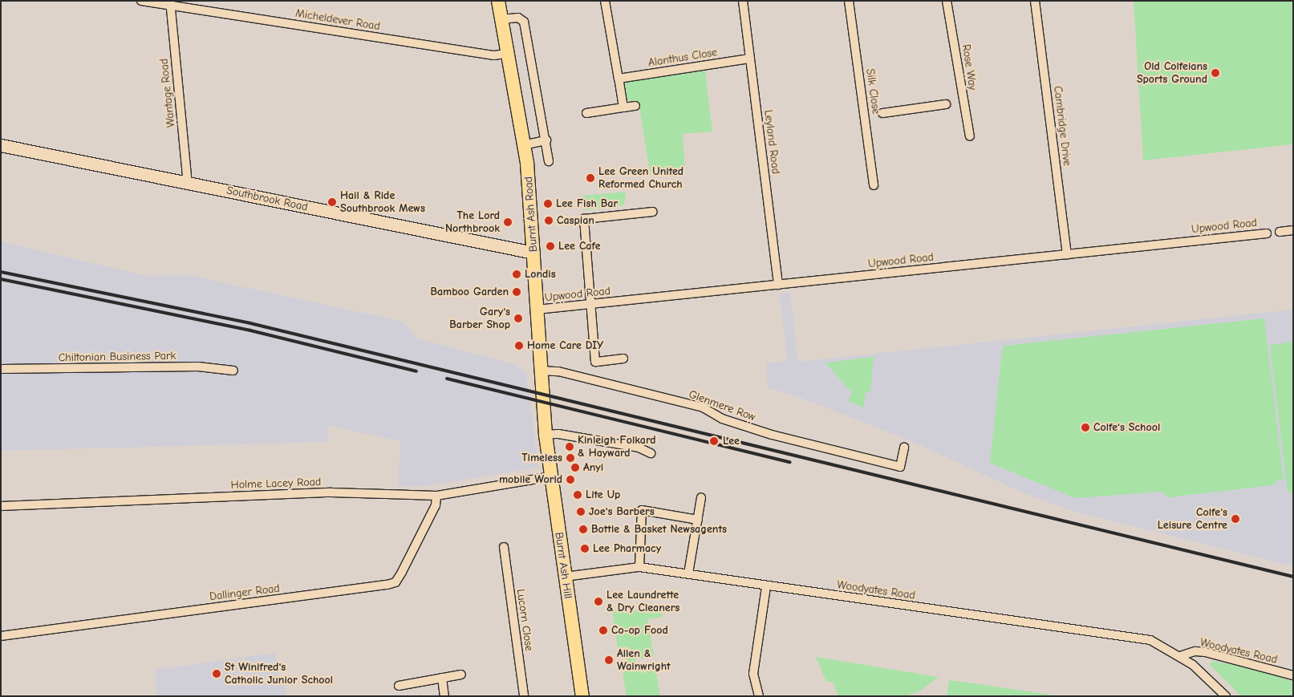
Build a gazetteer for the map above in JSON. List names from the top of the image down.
{
  "streets": {
    "main road": ["Burnt Ash Road", "Burnt Ash Hill"],
    "street": [
      "Micheldever Road",
      "Alanthus Close",
      "Rose Way",
      "Silk Close",
      "Wantage Road",
      "Cambridge Drive",
      "Leyland Road",
      "Southbrook Road",
      "Upwood Road",
      "Chiltonian Business Park",
      "Glenmere Row",
      "Holme Lacey Road",
      "Woodyates Road",
      "Dallinger Road",
      "Lucorn Close"
    ]
  },
  "crossings": [
    ["Micheldever Road", "Wantage Road"],
    ["Micheldever Road", "Burnt Ash Road"],
    ["Alanthus Close", "Leyland Road"],
    ["Wantage Road", "Southbrook Road"],
    ["Cambridge Drive", "Upwood Road"],
    ["Leyland Road", "Upwood Road"],
    ["Southbrook Road", "Burnt Ash Road"],
    ["Burnt Ash Road", "Upwood Road"],
    ["Burnt Ash Road", "Glenmere Row"],
    ["Burnt Ash Road", "Burnt Ash Hill"],
    ["Holme Lacey Road", "Burnt Ash Hill"],
    ["Holme Lacey Road", "Dallinger Road"],
    ["Burnt Ash Hill", "Woodyates Road"]
  ],
  "places": [
    "Old Colfeians Sports Ground",
    "Lee Green United Reformed Church",
    "Hail & Ride Southbrook Mews",
    "Lee Fish Bar",
    "Caspian",
    "The Lord Northbrook",
    "Lee Cafe",
    "Londis",
    "Bamboo Garden",
    "Gary's Barber Shop",
    "Home Care DIY",
    "Colfe's School",
    "Lee",
    "Kinleigh Folkard & Hayward",
    "Timeless",
    "Anyi",
    "mobile World",
    "Lite Up",
    "Joe's Barbers",
    "Colfe's Leisure Centre",
    "Bottle & Basket Newsagents",
    "Lee Pharmacy",
    "Lee Laundrette & Dry Cleaners",
    "Co-op Food",
    "Allen & Wainwright",
    "St Winifred's Catholic Junior School"
  ]
}
